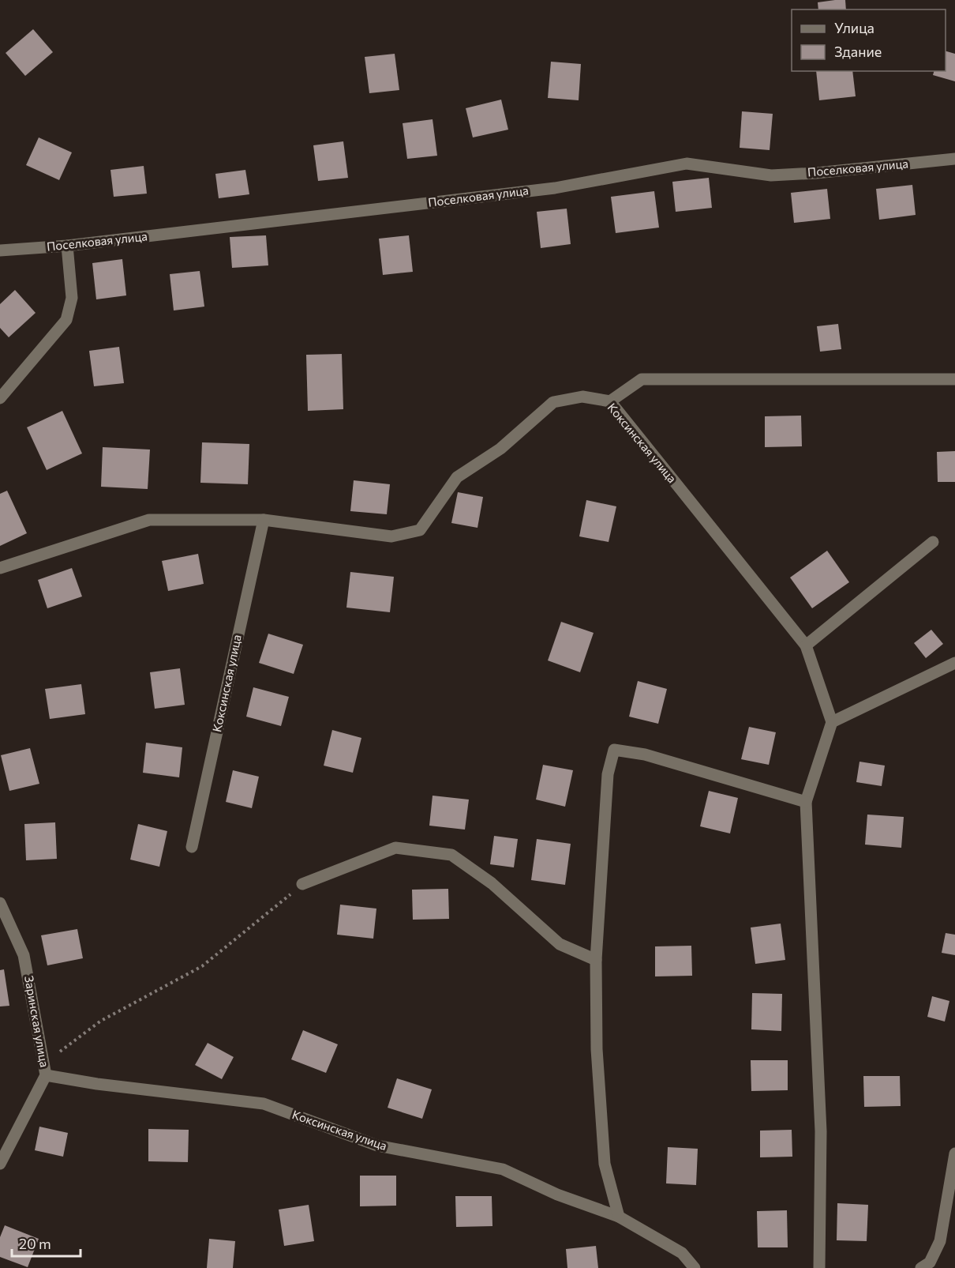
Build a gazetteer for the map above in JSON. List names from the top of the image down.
{
  "streets": {
    "street": ["Поселковая улица", "Коксинская улица", "Заринская улица"]
  },
  "crossings": [
    ["Коксинская улица", "Заринская улица"]
  ],
  "legend": ["Улица", "Здание"],
  "scale_bar": "20 m"
}
